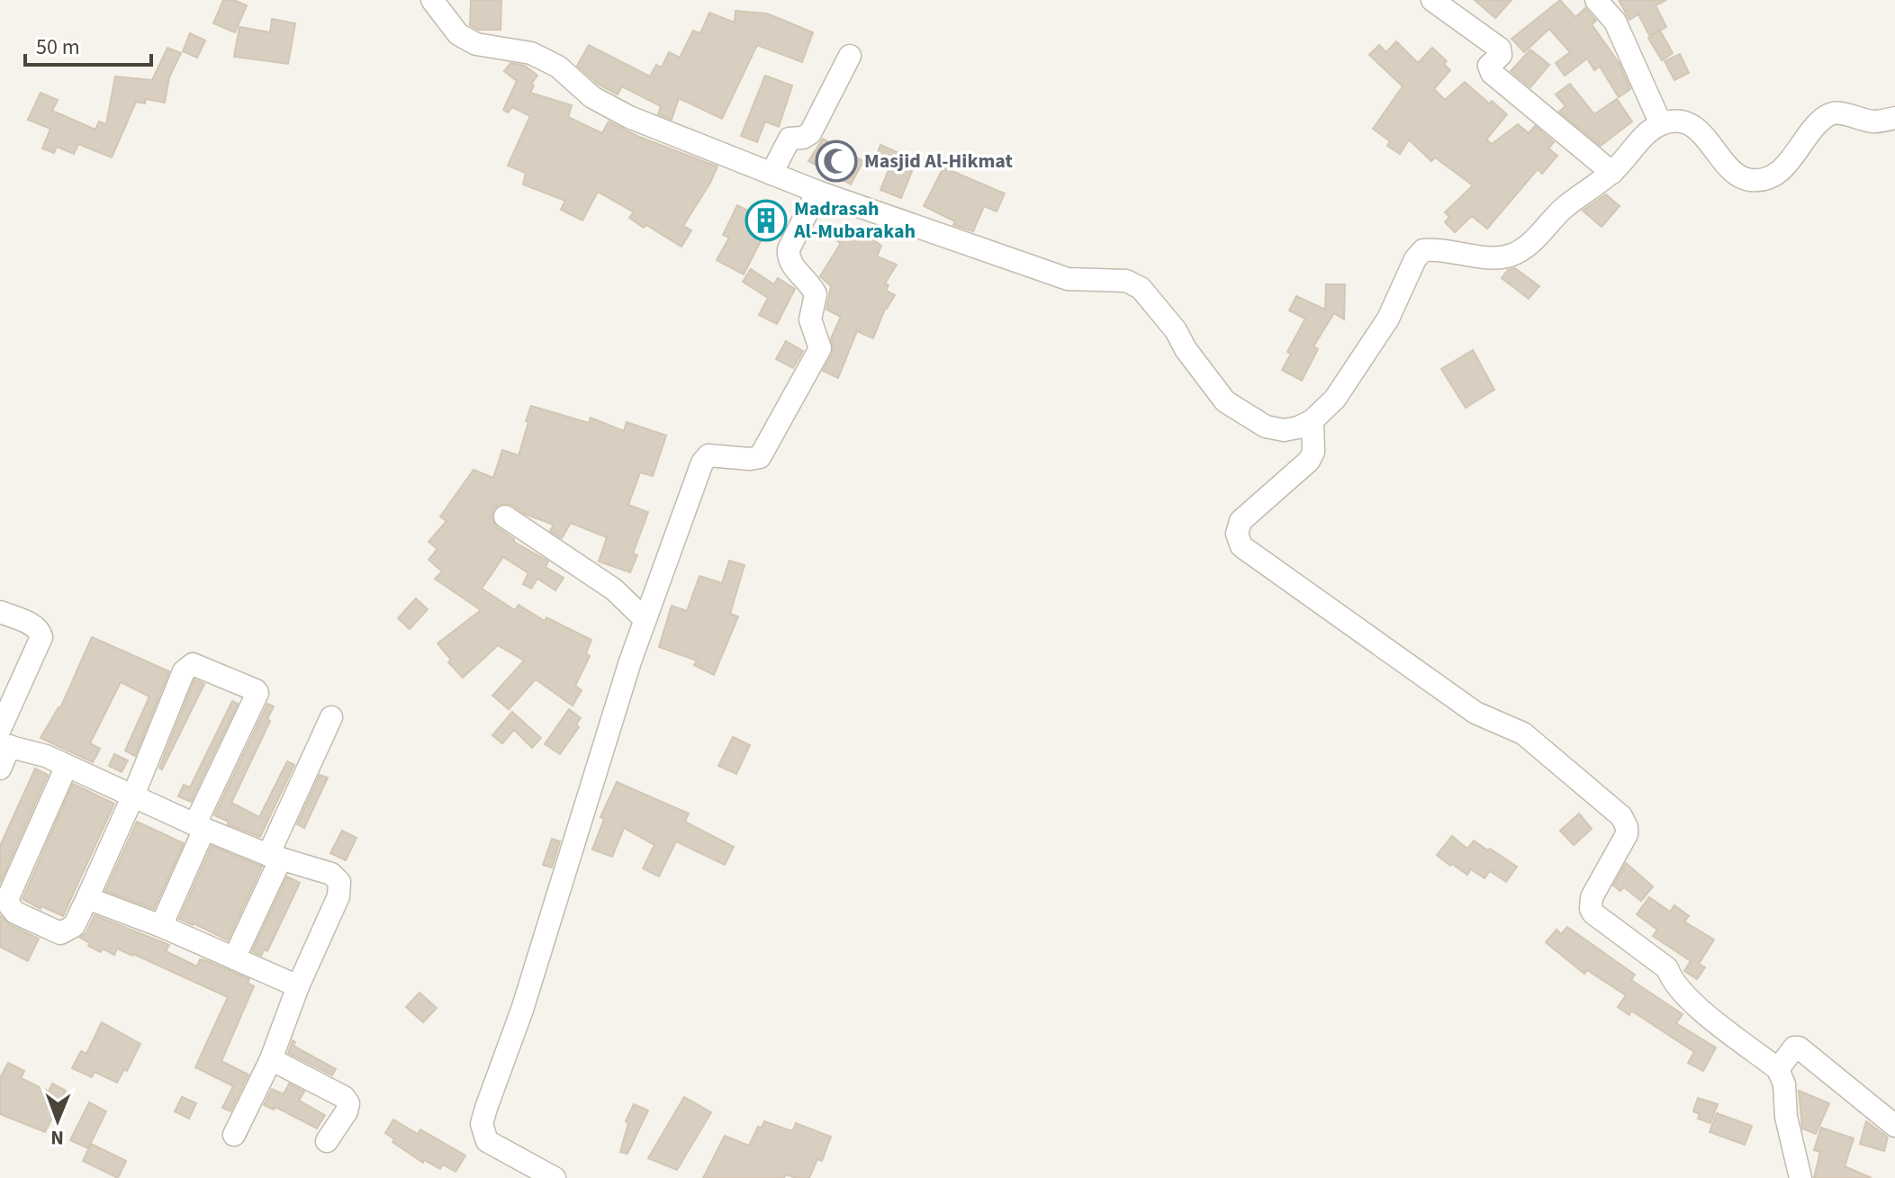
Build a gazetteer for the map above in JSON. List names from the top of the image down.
{
  "places": {
    "mosque": ["Masjid Al-Hikmat"],
    "building": ["Madrasah Al-Mubarakah"]
  },
  "scale_bar": "50 m",
  "north": "bottom"
}
